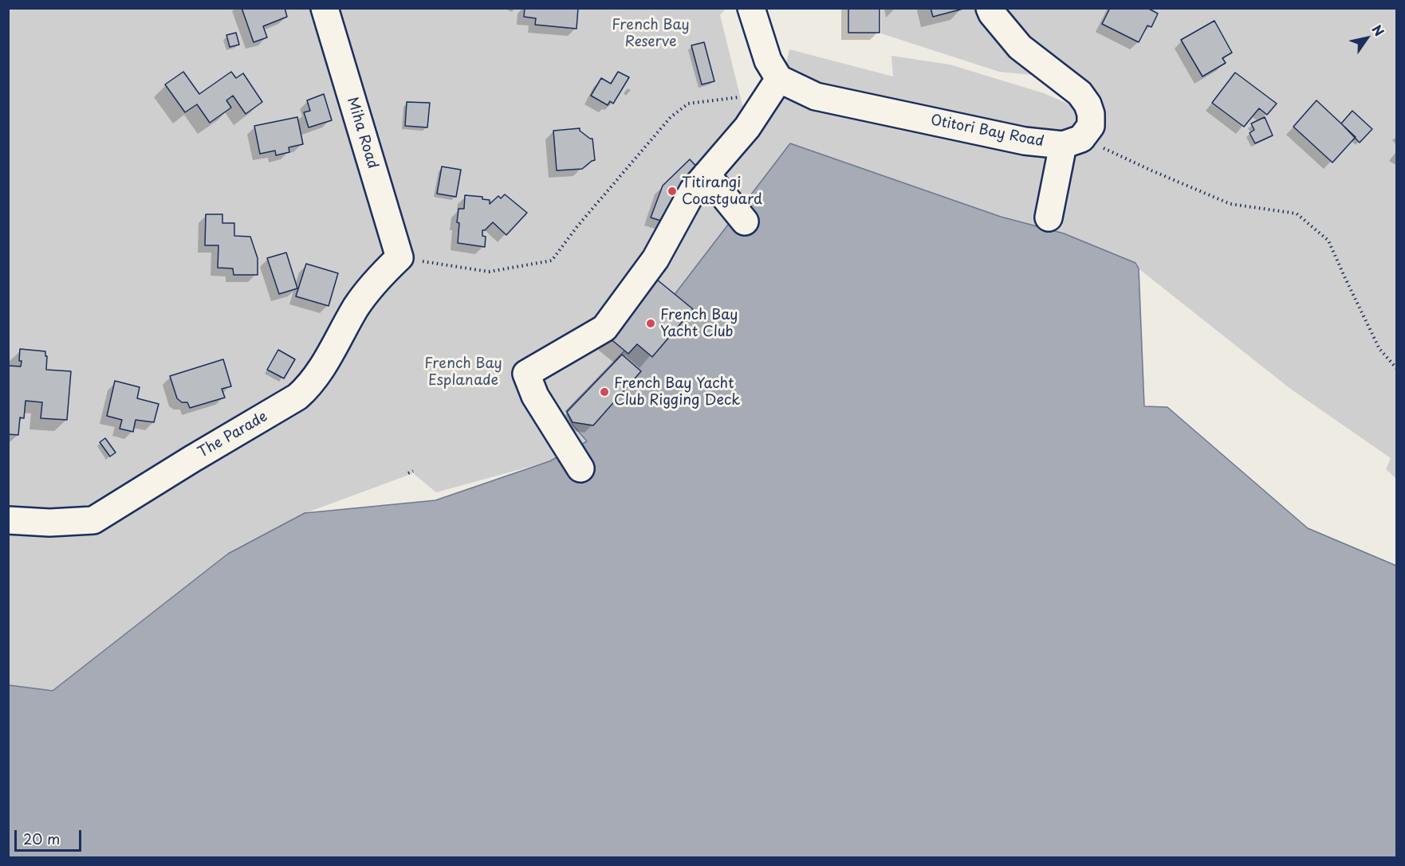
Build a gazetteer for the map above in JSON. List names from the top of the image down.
{
  "streets": {
    "street": ["Otitori Bay Road", "Miha Road", "The Parade"]
  },
  "crossings": [
    ["Miha Road", "The Parade"]
  ],
  "parks": ["French Bay Reserve", "French Bay Esplanade"],
  "places": ["Titirangi Coastguard", "French Bay Yacht Club", "French Bay Yacht Club Rigging Deck"],
  "scale_bar": "20 m",
  "north": "top right"
}
